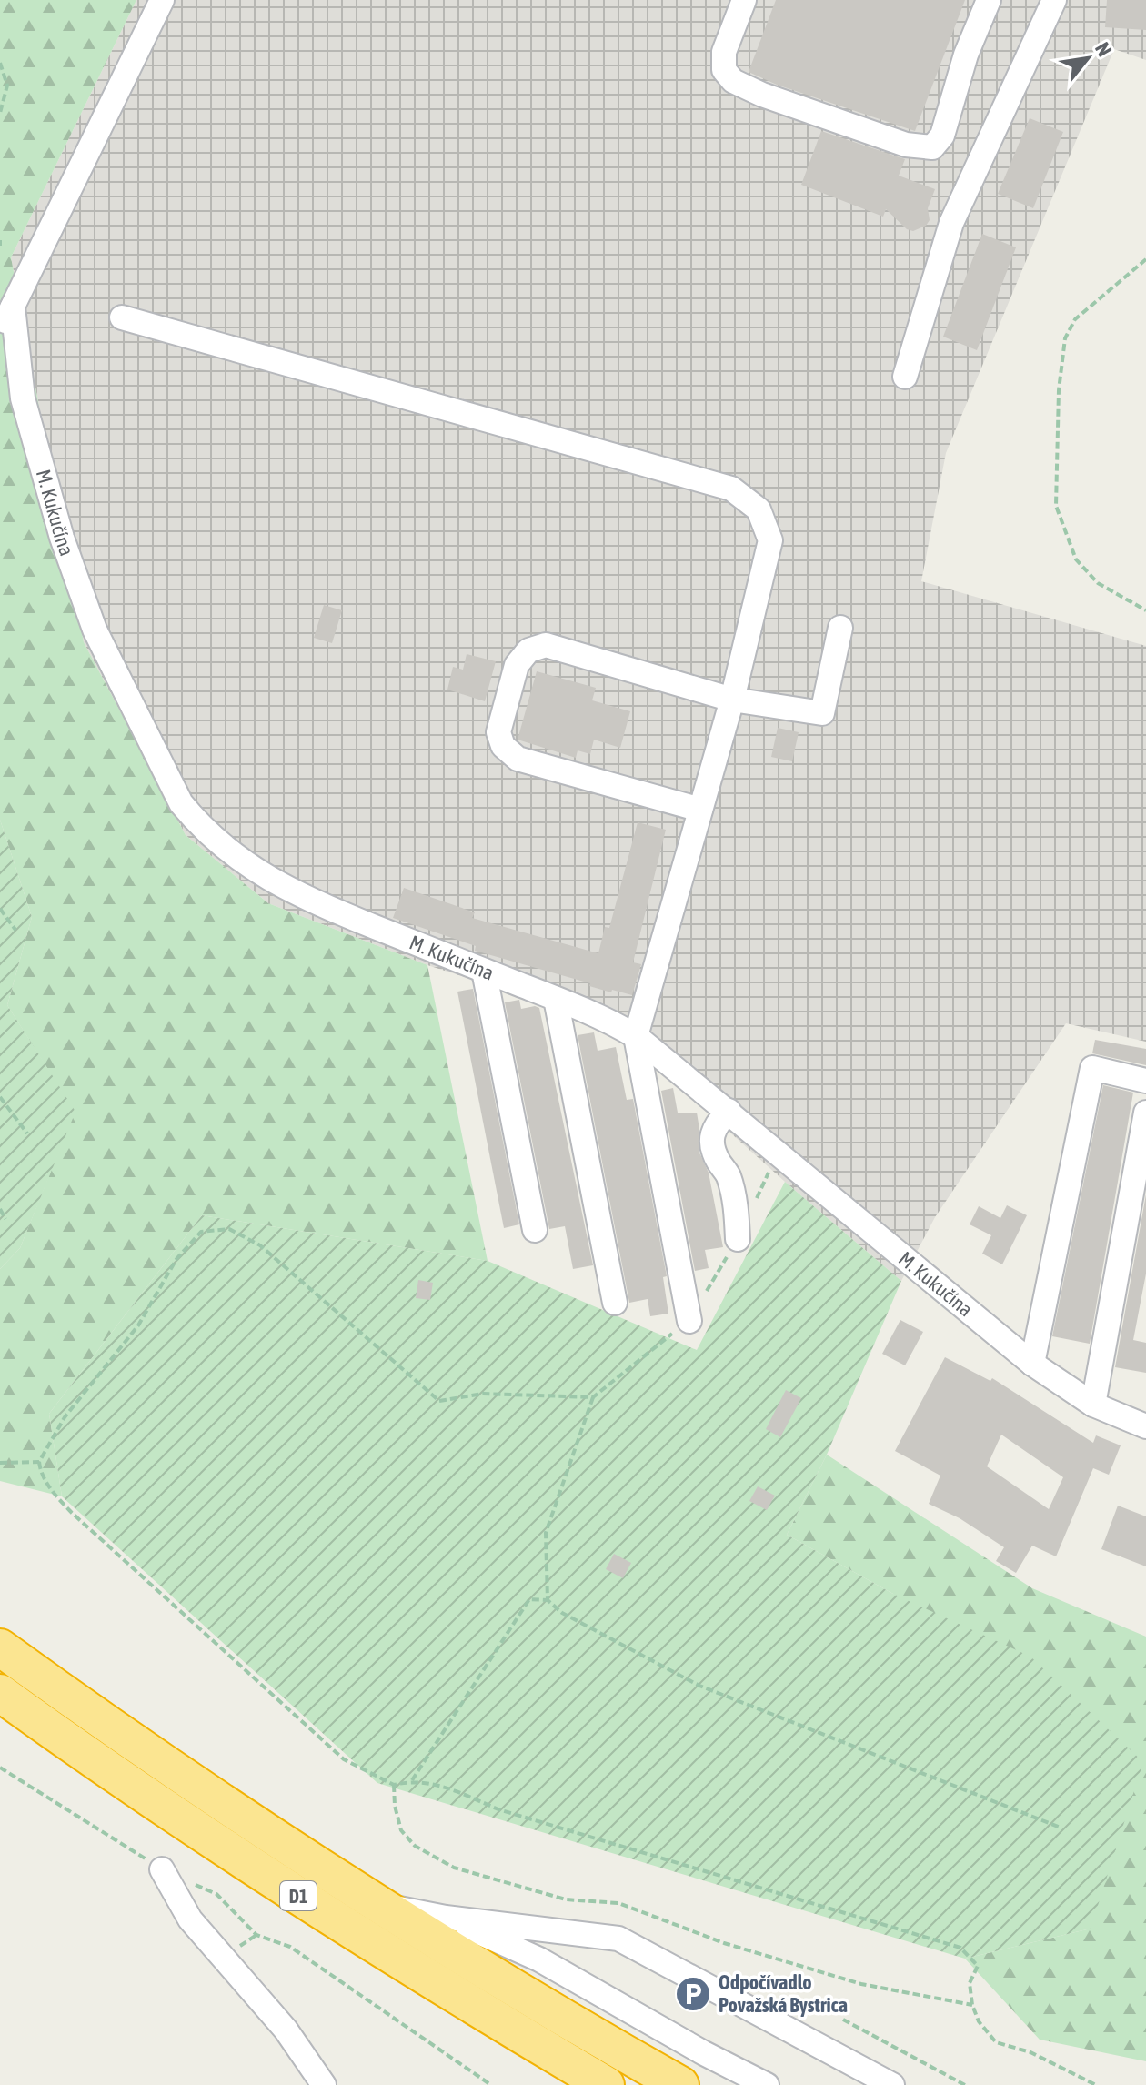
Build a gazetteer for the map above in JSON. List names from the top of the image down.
{
  "streets": {
    "highway": ["D1"],
    "street": ["M. Kukučína"]
  },
  "places": {
    "parking": ["Odpočívadlo Považská Bystrica"]
  },
  "north": "top right"
}
